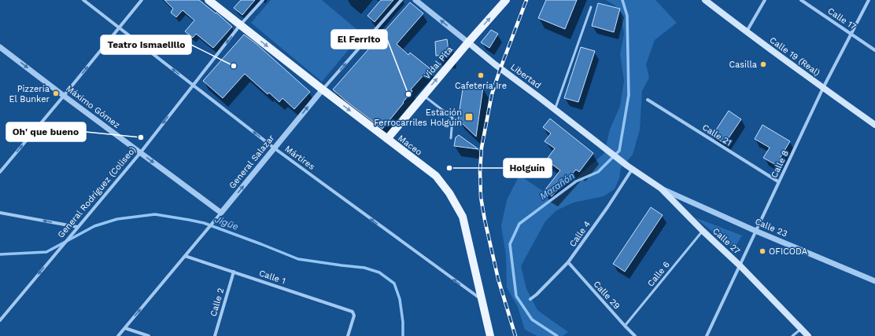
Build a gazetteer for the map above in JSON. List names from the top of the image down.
{
  "streets": {
    "main road": [
      "Calle 19 (Real)",
      "Vidal Pita",
      "Libertad",
      "Maceo",
      "Calle 27"
    ],
    "street": [
      "Calle 17",
      "Máximo Gómez",
      "Calle 21",
      "Mártires",
      "General Salazar",
      "Calle 8",
      "General Rodríguez (Coliseo)",
      "Calle 23",
      "Calle 4",
      "Calle 1",
      "Calle 29",
      "Calle 2"
    ],
    "lane": ["Calle 6"]
  },
  "crossings": [
    ["Calle 17", "Calle 8"],
    ["Calle 19 (Real)", "Calle 8"],
    ["Vidal Pita", "Libertad"],
    ["Vidal Pita", "Maceo"],
    ["Libertad", "Calle 4"],
    ["Libertad", "Calle 27"],
    ["Máximo Gómez", "General Salazar"],
    ["Máximo Gómez", "General Rodríguez (Coliseo)"],
    ["Calle 21", "Calle 8"],
    ["Maceo", "Mártires"],
    ["Maceo", "General Salazar"],
    ["Maceo", "General Rodríguez (Coliseo)"],
    ["Mártires", "General Salazar"],
    ["Mártires", "General Rodríguez (Coliseo)"],
    ["General Salazar", "Calle 1"],
    ["Calle 8", "Calle 23"],
    ["Calle 8", "Calle 27"],
    ["Calle 23", "Calle 27"],
    ["Calle 4", "Calle 27"],
    ["Calle 4", "Calle 29"],
    ["Calle 27", "Calle 6"],
    ["Calle 6", "Calle 29"],
    ["Calle 1", "Calle 2"]
  ],
  "one_way": [
    "Vidal Pita",
    "Máximo Gómez",
    "Maceo",
    "Mártires",
    "General Salazar",
    "General Rodríguez (Coliseo)"
  ],
  "water": ["Marañón", "Jigüe"],
  "places": {
    "other": [
      "Casilla",
      "Teatro Ismaelillo",
      "Cafetería Ire",
      "Pizzería El Bunker",
      "El Ferrito",
      "Oh' que bueno",
      "Holguín",
      "OFICODA"
    ],
    "transit": ["Estación Ferrocarriles Holguín"]
  }
}
